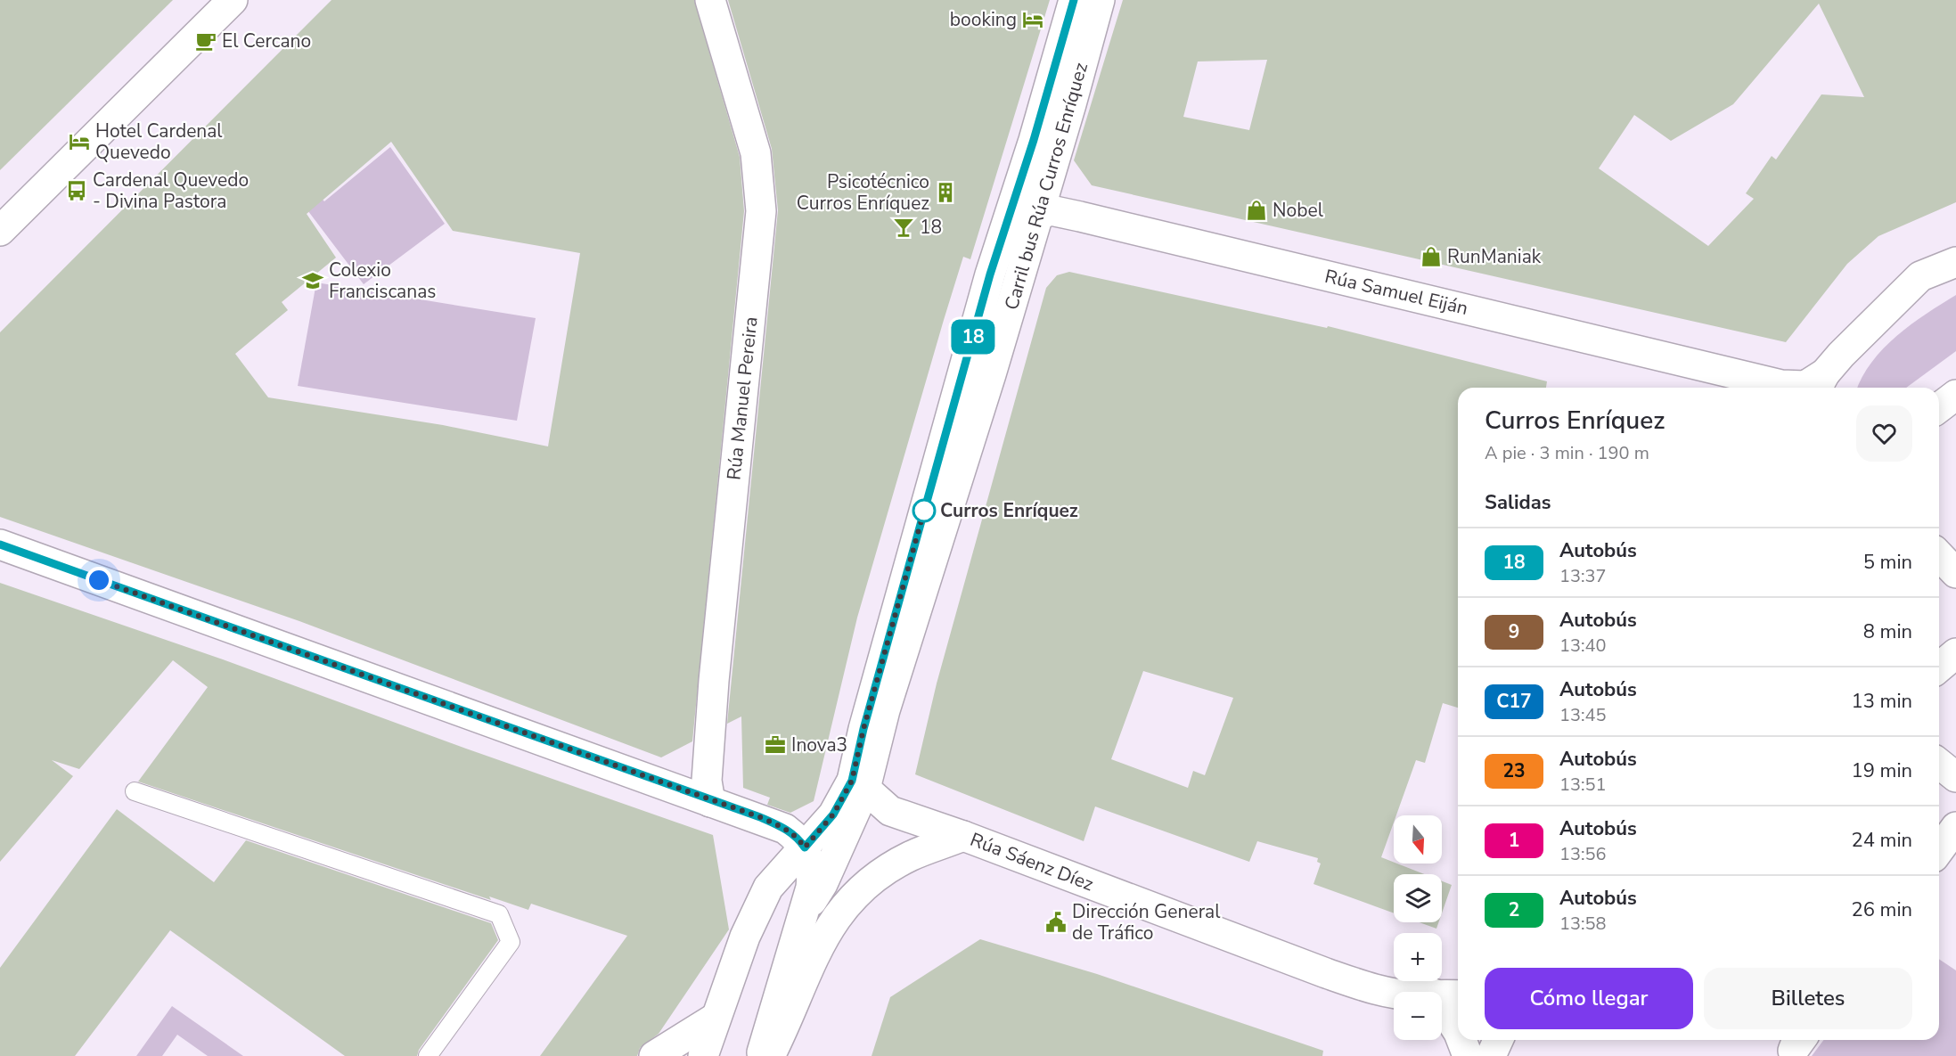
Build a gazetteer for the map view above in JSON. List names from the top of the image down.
{
  "streets": {
    "street": [
      "Carril bus Rúa Curros Enríquez",
      "Rúa Samuel Eiján",
      "Rúa Manuel Pereira",
      "Rúa Sáenz Díez"
    ]
  },
  "crossings": [
    ["Carril bus Rúa Curros Enríquez", "Rúa Samuel Eiján"]
  ],
  "places": {
    "hotel": ["booking", "Hotel Cardenal Quevedo"],
    "cafe": ["El Cercano"],
    "bus stop": ["Cardenal Quevedo - Divina Pastora"],
    "building": ["Psicotécnico Curros Enríquez"],
    "shop": ["Nobel", "RunManiak"],
    "bar": ["18"],
    "school or university": ["Colexio Franciscanas"],
    "other": ["Curros Enríquez"],
    "office": ["Inova3"],
    "public building": ["Dirección General de Tráfico"]
  },
  "lines": ["bus line 18"],
  "north": "bottom",
  "page": {
    "on_map": "18",
    "heading": [
      ["Curros Enríquez", "A pie · 3 min · 190 m"],
      "Salidas"
    ],
    "list": [
      {
        "mark": "18",
        "name": "Autobús",
        "note": "13:37",
        "value": "5 min"
      },
      {
        "mark": "9",
        "name": "Autobús",
        "note": "13:40",
        "value": "8 min"
      },
      {
        "mark": "C17",
        "name": "Autobús",
        "note": "13:45",
        "value": "13 min"
      },
      {
        "mark": "23",
        "name": "Autobús",
        "note": "13:51",
        "value": "19 min"
      },
      {
        "mark": "1",
        "name": "Autobús",
        "note": "13:56",
        "value": "24 min"
      },
      {
        "mark": "2",
        "name": "Autobús",
        "note": "13:58",
        "value": "26 min"
      }
    ],
    "map_buttons": ["+", "−"],
    "buttons": ["Cómo llegar", "Billetes"]
  }
}
